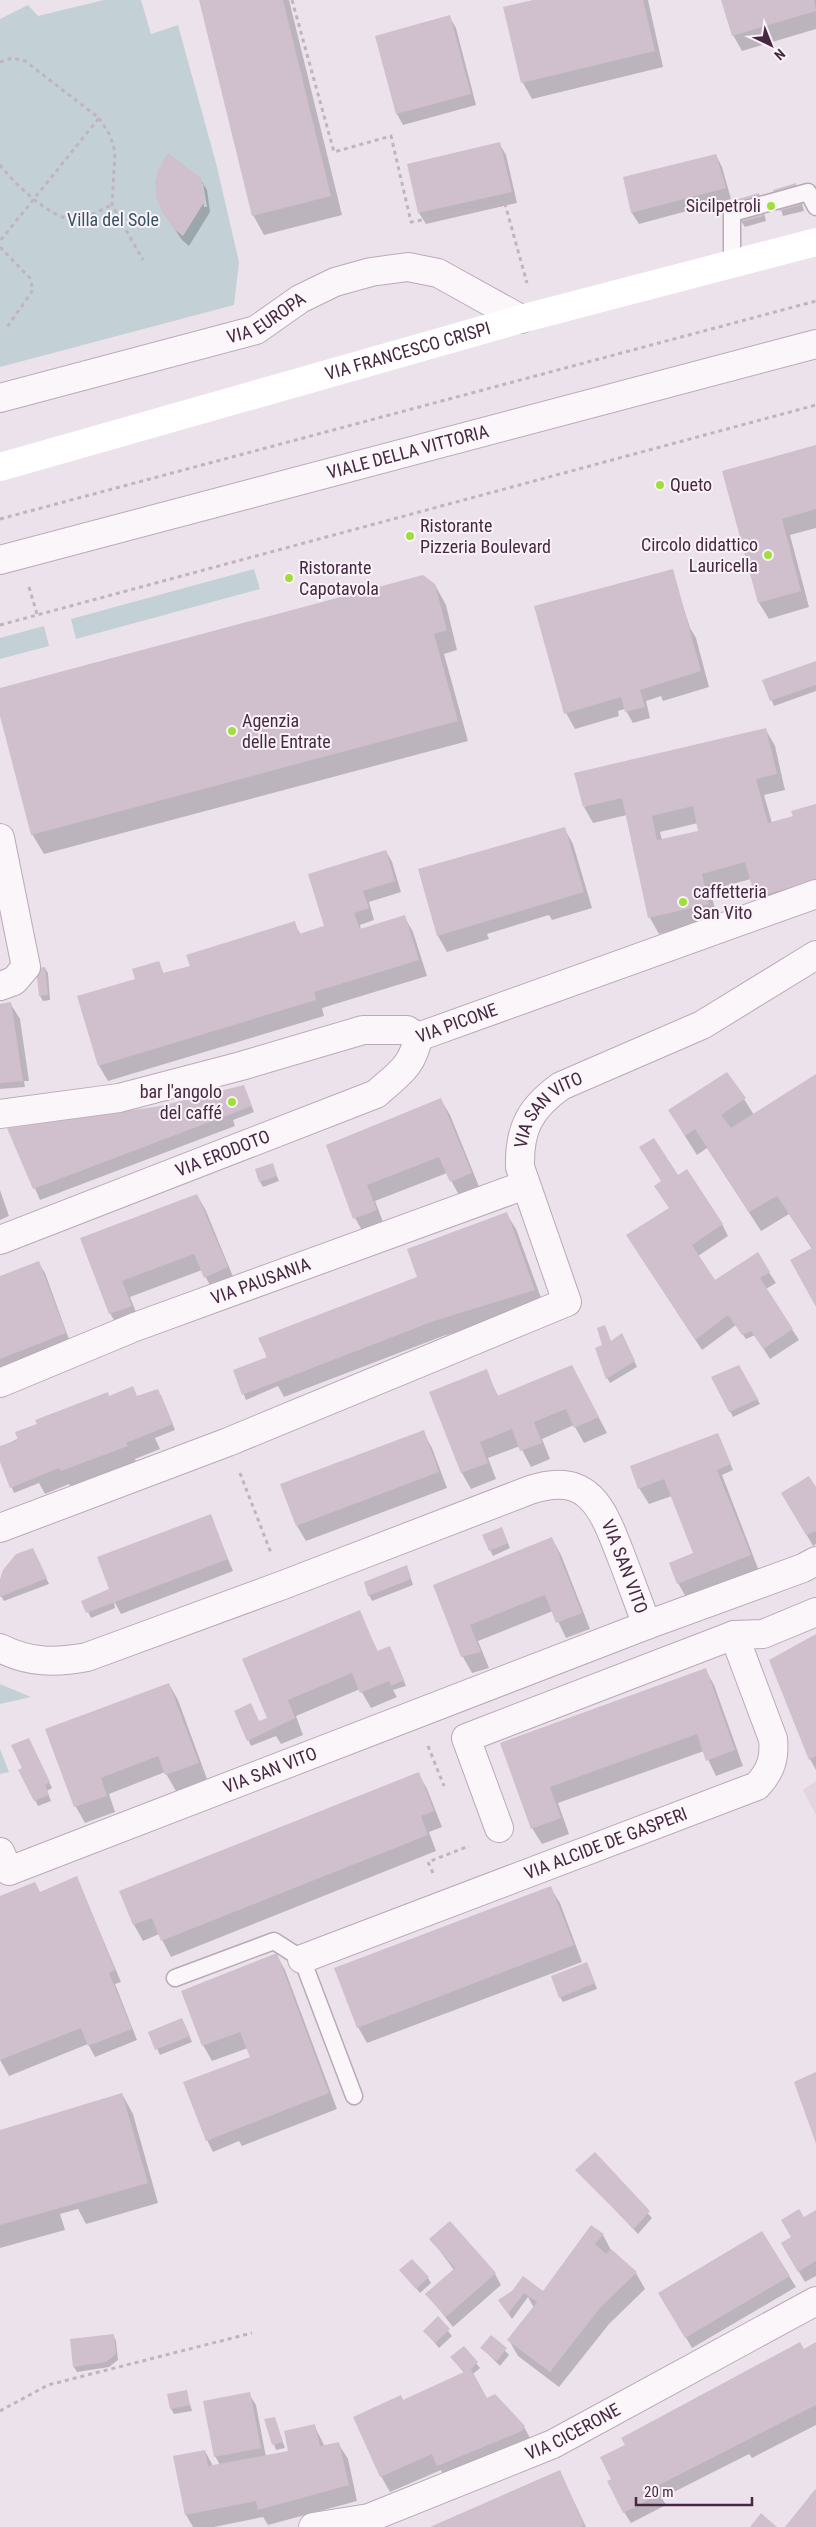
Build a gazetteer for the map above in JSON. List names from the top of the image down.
{
  "streets": {
    "main road": ["VIA FRANCESCO CRISPI"],
    "street": [
      "VIA EUROPA",
      "VIALE DELLA VITTORIA",
      "VIA PICONE",
      "VIA SAN VITO",
      "VIA ERODOTO",
      "VIA PAUSANIA",
      "VIA ALCIDE DE GASPERI",
      "VIA CICERONE"
    ]
  },
  "crossings": [
    ["VIA EUROPA", "VIA FRANCESCO CRISPI"],
    ["VIA PICONE", "VIA ERODOTO"],
    ["VIA SAN VITO", "VIA PAUSANIA"]
  ],
  "parks": ["Villa del Sole"],
  "places": [
    "Sicilpetroli",
    "Queto",
    "Ristorante Pizzeria Boulevard",
    "Circolo didattico Lauricella",
    "Ristorante Capotavola",
    "Agenzia delle Entrate",
    "caffetteria San Vito",
    "bar l'angolo del caffé"
  ],
  "scale_bar": "20 m",
  "north": "bottom right"
}
